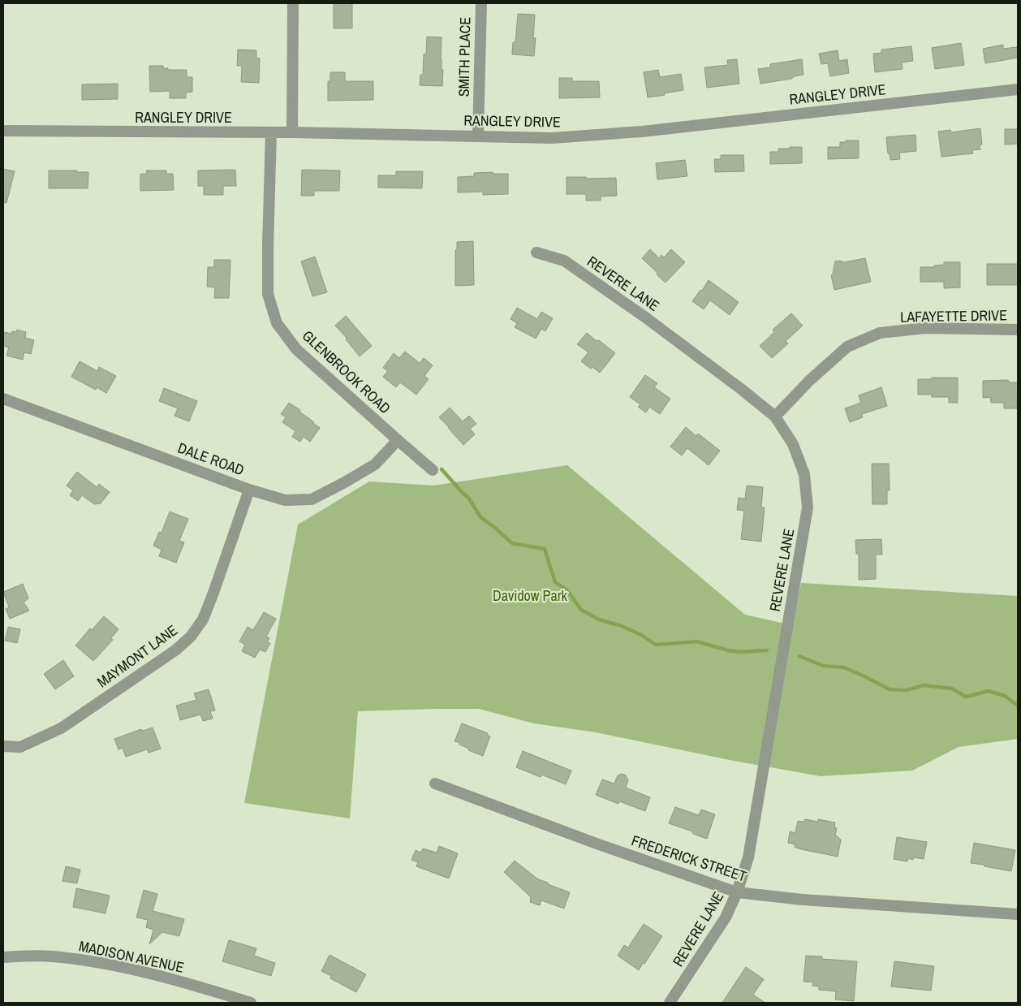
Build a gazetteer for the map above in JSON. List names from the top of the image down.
{
  "streets": {
    "street": [
      "SMITH PLACE",
      "RANGLEY DRIVE",
      "REVERE LANE",
      "LAFAYETTE DRIVE",
      "GLENBROOK ROAD",
      "DALE ROAD",
      "MAYMONT LANE",
      "FREDERICK STREET",
      "MADISON AVENUE"
    ]
  },
  "crossings": [
    ["SMITH PLACE", "RANGLEY DRIVE"],
    ["RANGLEY DRIVE", "GLENBROOK ROAD"],
    ["REVERE LANE", "LAFAYETTE DRIVE"],
    ["REVERE LANE", "FREDERICK STREET"],
    ["GLENBROOK ROAD", "DALE ROAD"],
    ["DALE ROAD", "MAYMONT LANE"]
  ],
  "parks": ["Davidow Park"]
}
